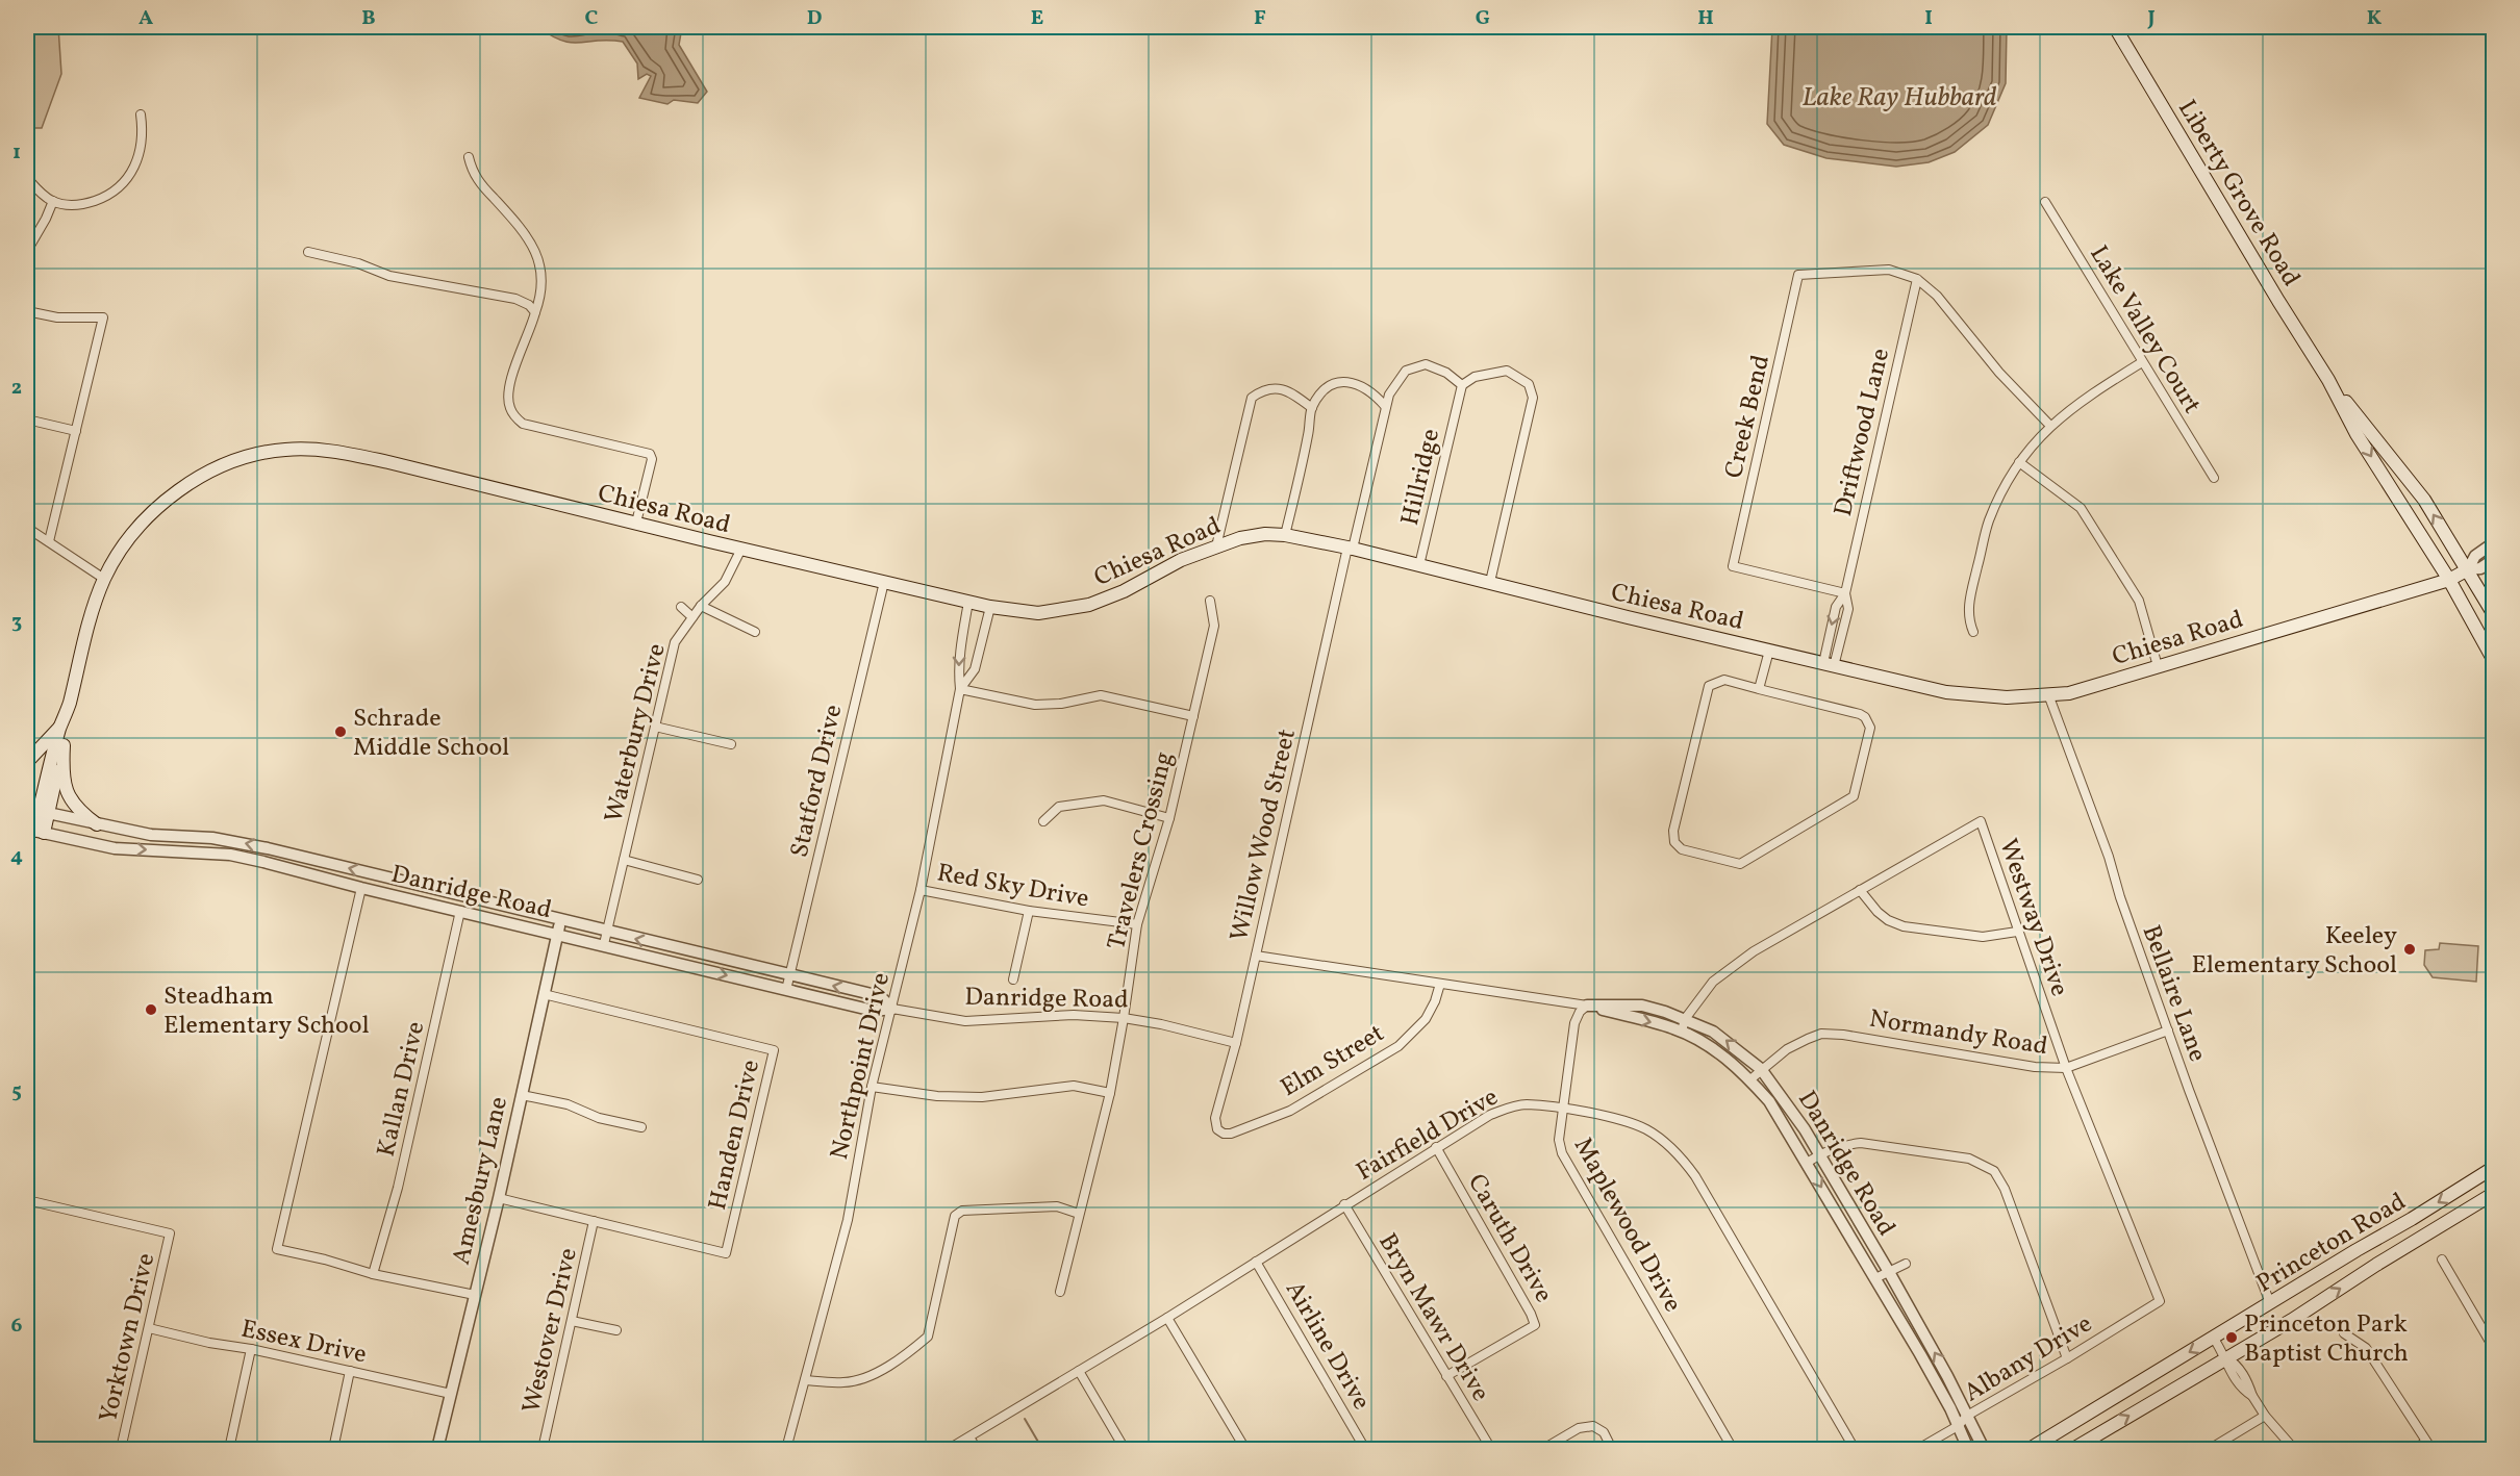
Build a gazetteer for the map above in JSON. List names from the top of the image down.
{
  "streets": {
    "main road": ["Liberty Grove Road", "Chiesa Road", "Princeton Road"],
    "street": [
      "Lake Valley Court",
      "Creek Bend",
      "Driftwood Lane",
      "Hillridge",
      "Waterbury Drive",
      "Statford Drive",
      "Willow Wood Street",
      "Travelers Crossing",
      "Red Sky Drive",
      "Danridge Road",
      "Westway Drive",
      "Bellaire Lane",
      "Normandy Road",
      "Elm Street",
      "Northpoint Drive",
      "Kallan Drive",
      "Fairfield Drive",
      "Handen Drive",
      "Amesbury Lane",
      "Maplewood Drive",
      "Caruth Drive",
      "Bryn Mawr Drive",
      "Westover Drive",
      "Yorktown Drive",
      "Essex Drive",
      "Airline Drive",
      "Albany Drive"
    ]
  },
  "crossings": [
    ["Liberty Grove Road", "Chiesa Road"],
    ["Creek Bend", "Driftwood Lane"],
    ["Driftwood Lane", "Chiesa Road"],
    ["Hillridge", "Chiesa Road"],
    ["Hillridge", "Willow Wood Street"],
    ["Chiesa Road", "Waterbury Drive"],
    ["Chiesa Road", "Statford Drive"],
    ["Chiesa Road", "Willow Wood Street"],
    ["Chiesa Road", "Danridge Road"],
    ["Chiesa Road", "Bellaire Lane"],
    ["Chiesa Road", "Northpoint Drive"],
    ["Waterbury Drive", "Danridge Road"],
    ["Statford Drive", "Danridge Road"],
    ["Willow Wood Street", "Danridge Road"],
    ["Willow Wood Street", "Elm Street"],
    ["Travelers Crossing", "Red Sky Drive"],
    ["Travelers Crossing", "Danridge Road"],
    ["Red Sky Drive", "Northpoint Drive"],
    ["Danridge Road", "Westway Drive"],
    ["Danridge Road", "Normandy Road"],
    ["Danridge Road", "Elm Street"],
    ["Danridge Road", "Northpoint Drive"],
    ["Danridge Road", "Kallan Drive"],
    ["Danridge Road", "Amesbury Lane"],
    ["Danridge Road", "Maplewood Drive"],
    ["Danridge Road", "Albany Drive"],
    ["Westway Drive", "Normandy Road"],
    ["Westway Drive", "Albany Drive"],
    ["Bellaire Lane", "Normandy Road"],
    ["Bellaire Lane", "Princeton Road"],
    ["Fairfield Drive", "Maplewood Drive"],
    ["Fairfield Drive", "Caruth Drive"],
    ["Fairfield Drive", "Bryn Mawr Drive"],
    ["Fairfield Drive", "Airline Drive"],
    ["Handen Drive", "Amesbury Lane"],
    ["Handen Drive", "Westover Drive"],
    ["Amesbury Lane", "Essex Drive"],
    ["Caruth Drive", "Bryn Mawr Drive"],
    ["Yorktown Drive", "Essex Drive"]
  ],
  "water": ["Lake Ray Hubbard"],
  "places": [
    "Schrade Middle School",
    "Keeley Elementary School",
    "Steadham Elementary School",
    "Princeton Park Baptist Church"
  ],
  "grid": {
    "columns": [
      "A",
      "B",
      "C",
      "D",
      "E",
      "F",
      "G",
      "H",
      "I",
      "J",
      "K"
    ],
    "rows": [
      "1",
      "2",
      "3",
      "4",
      "5",
      "6"
    ]
  }
}
